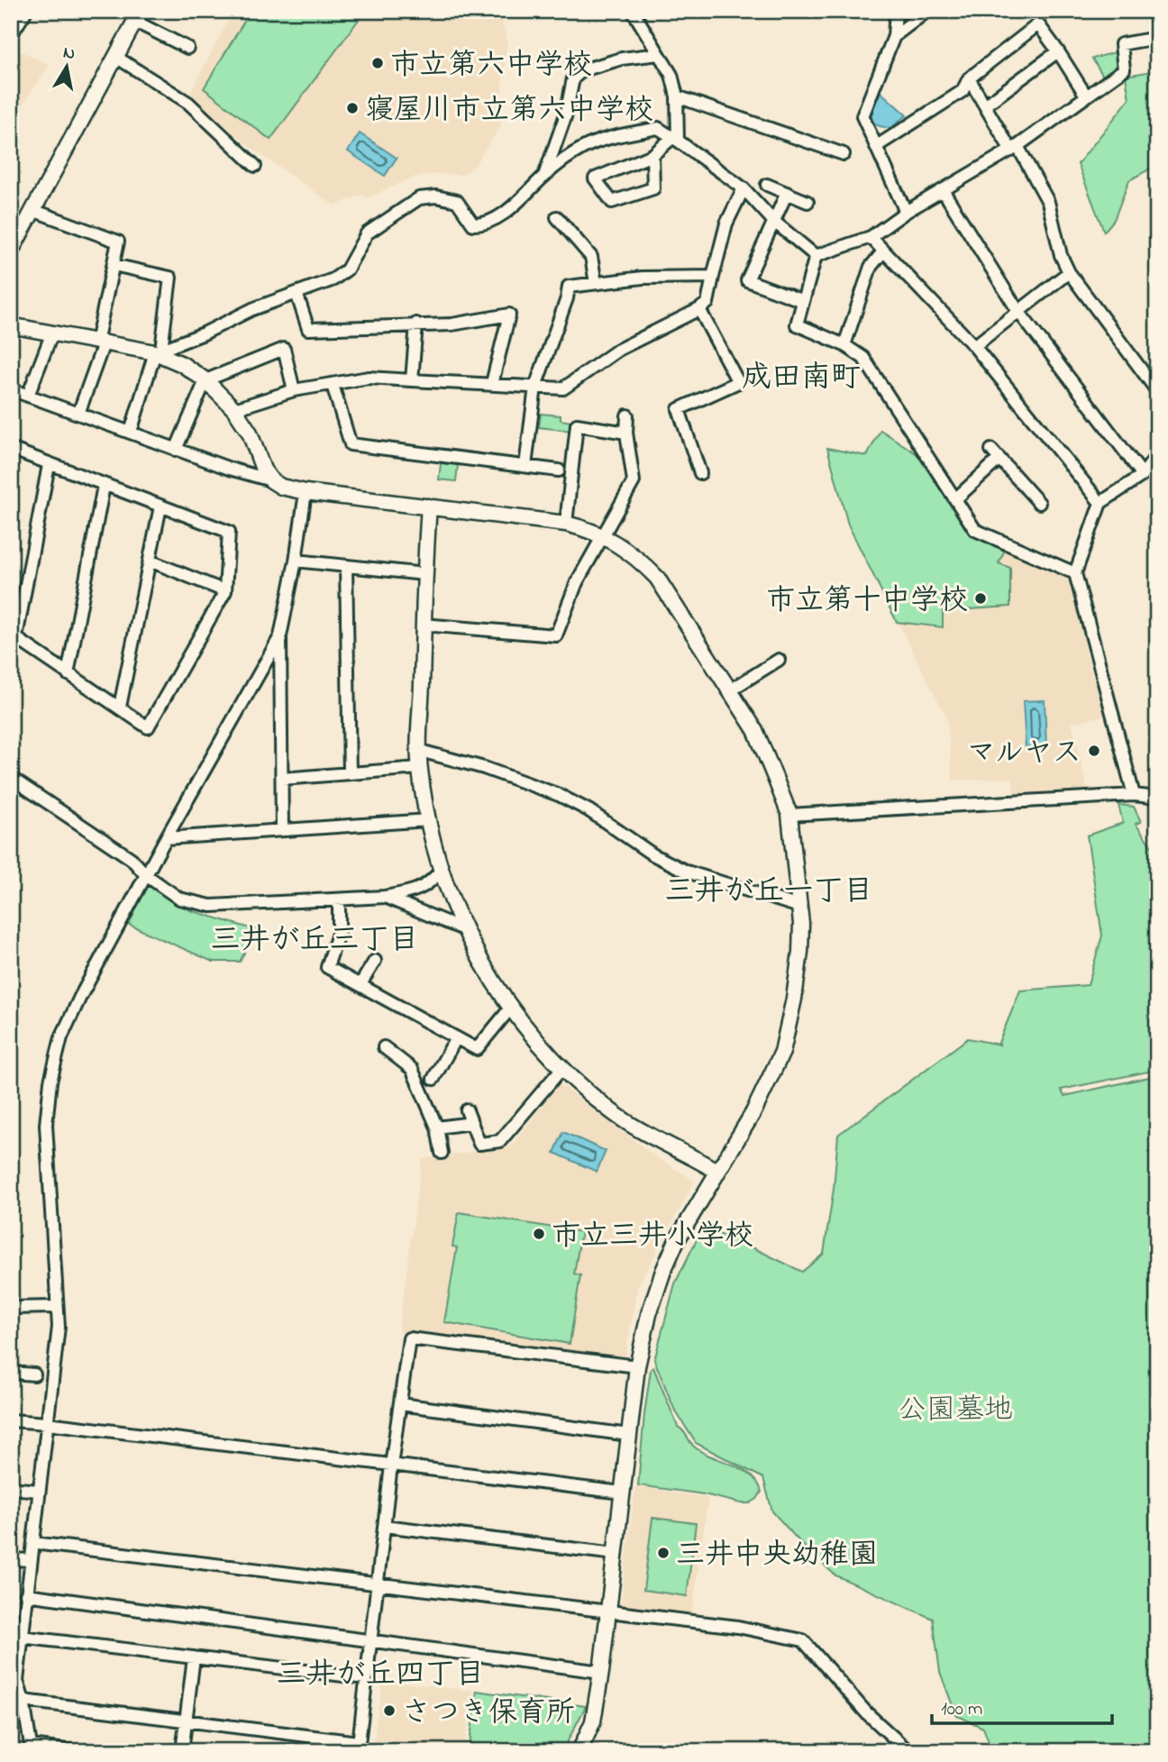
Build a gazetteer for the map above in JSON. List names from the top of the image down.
{
  "districts": [
    "成田南町",
    "三井が丘一丁目",
    "三井が丘三丁目",
    "三井が丘四丁目"
  ],
  "parks": ["公園墓地"],
  "places": [
    "市立第六中学校",
    "寝屋川市立第六中学校",
    "市立第十中学校",
    "マルヤス",
    "市立三井小学校",
    "三井中央幼稚園",
    "さつき保育所"
  ],
  "scale_bar": "100 m",
  "north": "top"
}
